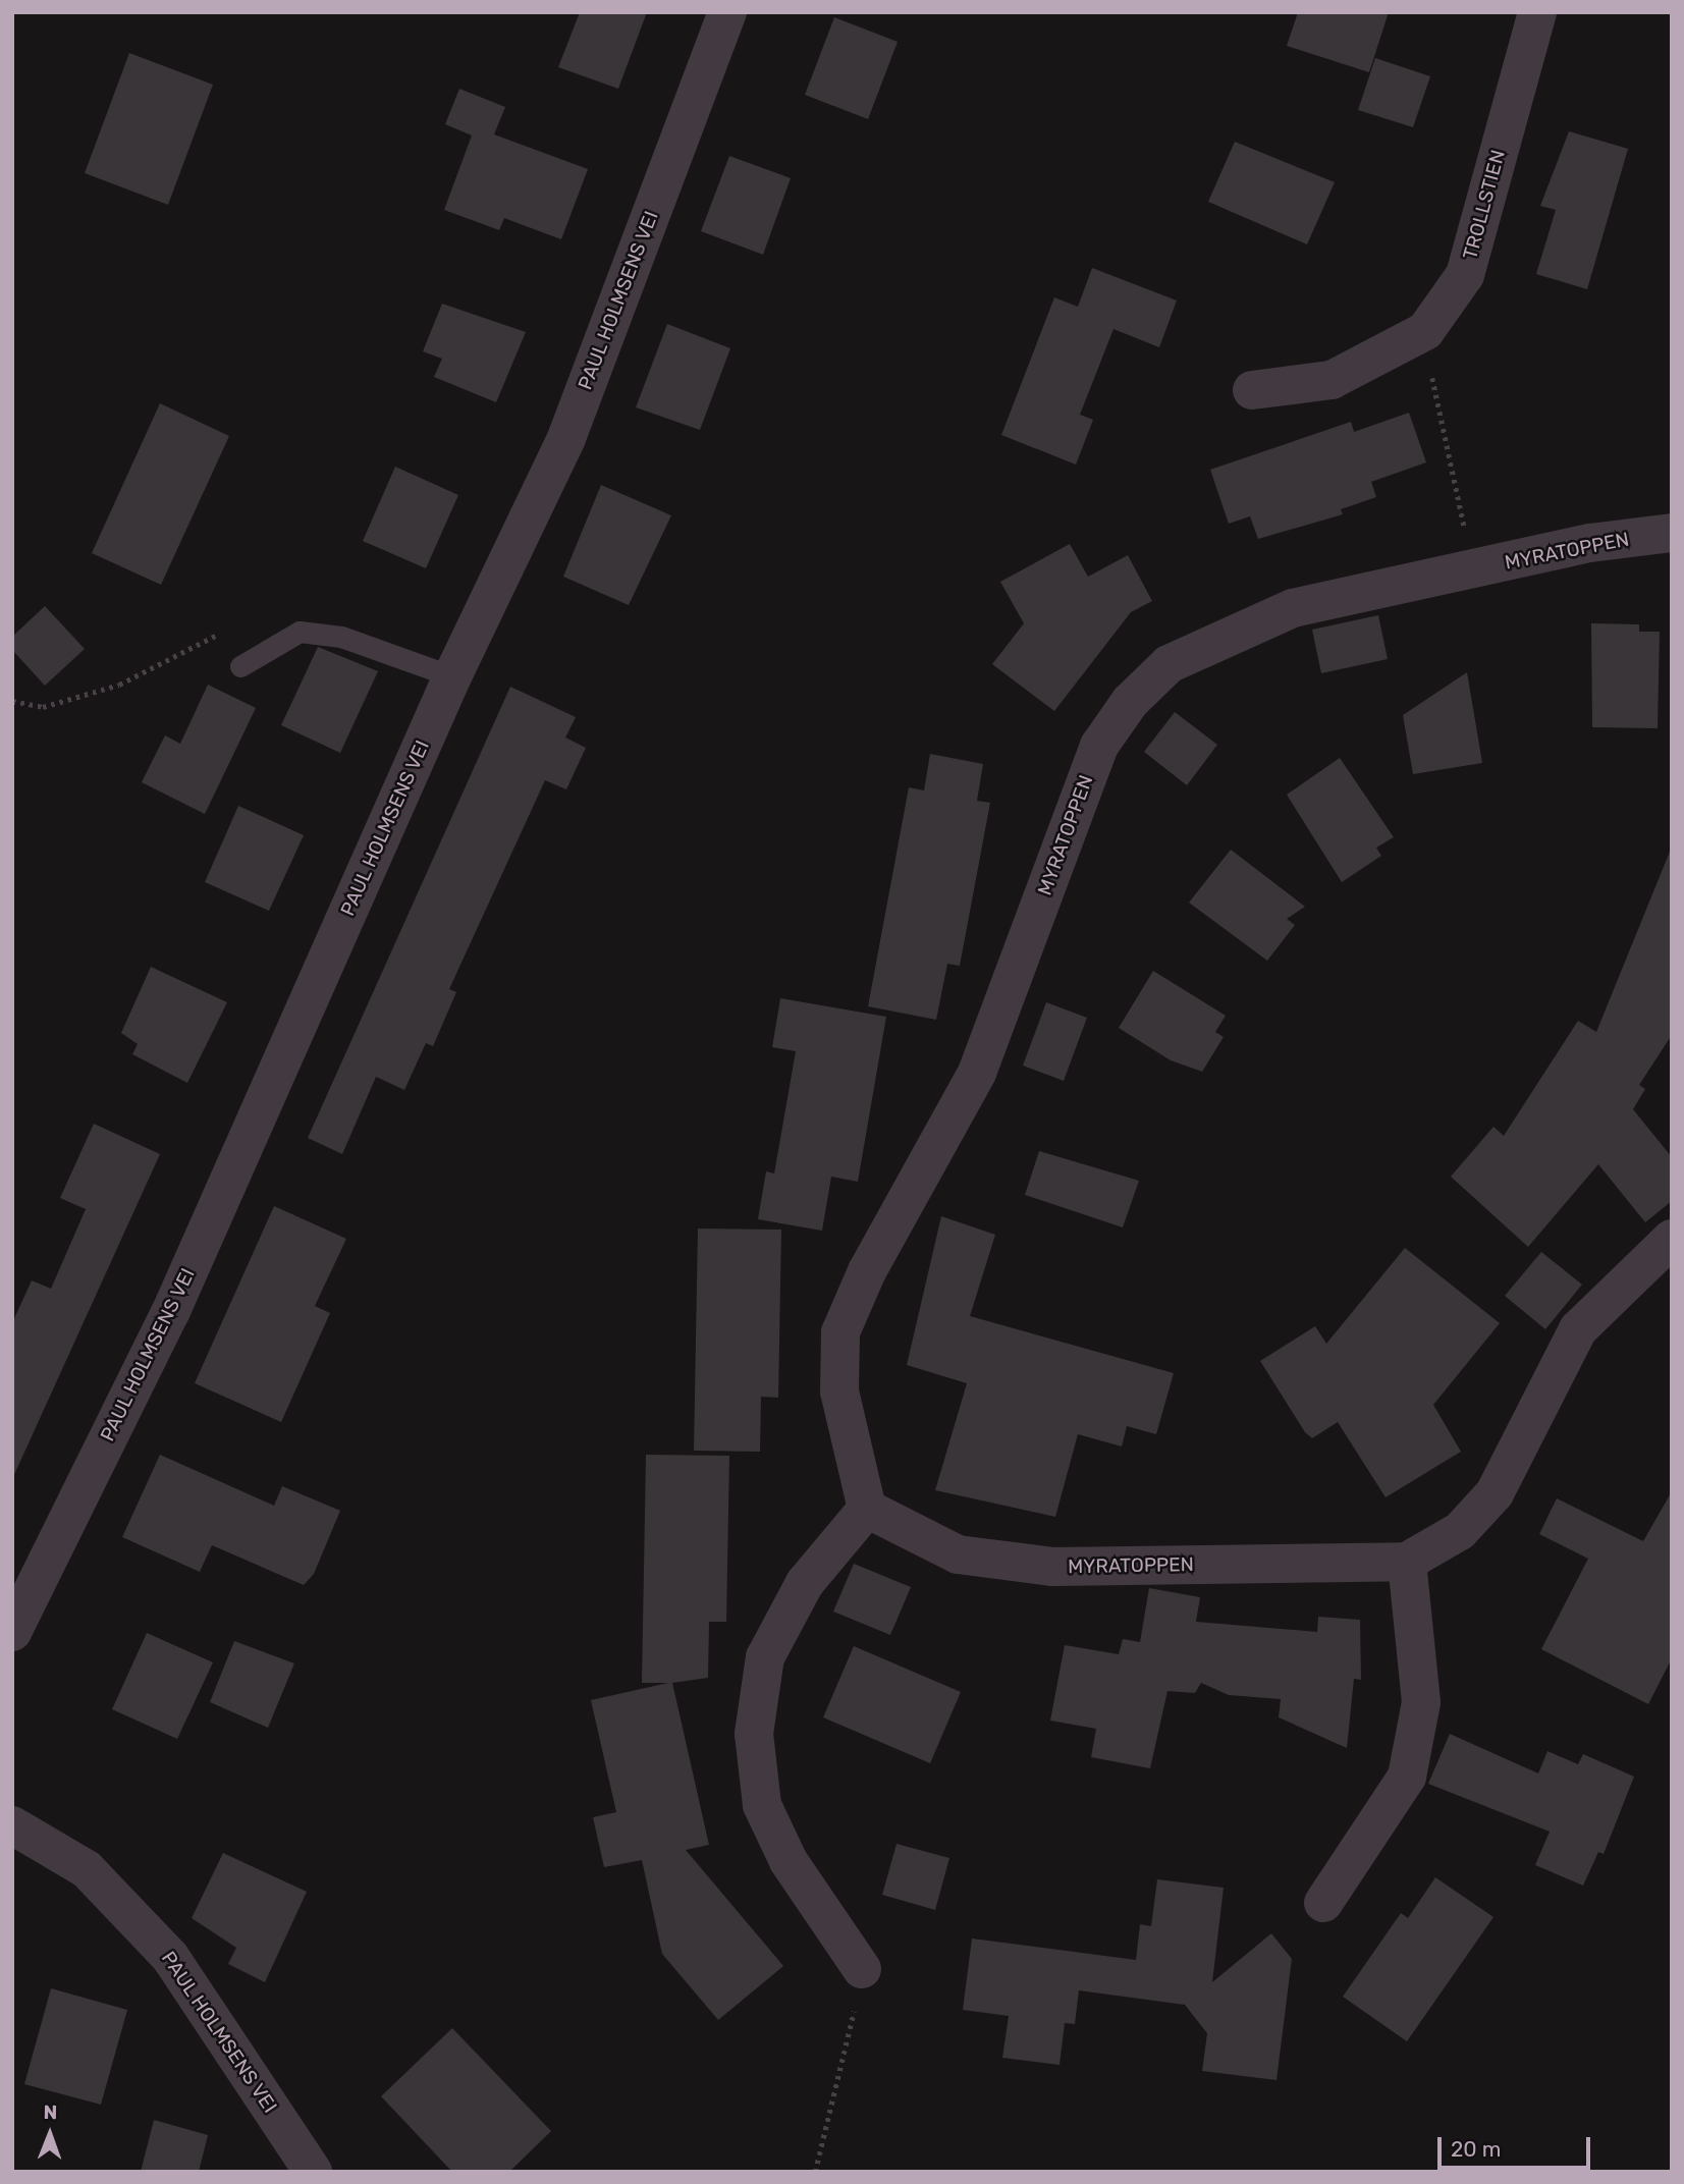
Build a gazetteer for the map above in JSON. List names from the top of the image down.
{
  "streets": {
    "street": ["TROLLSTIEN", "PAUL HOLMSENS VEI", "MYRATOPPEN"]
  },
  "scale_bar": "20 m",
  "north": "top"
}
